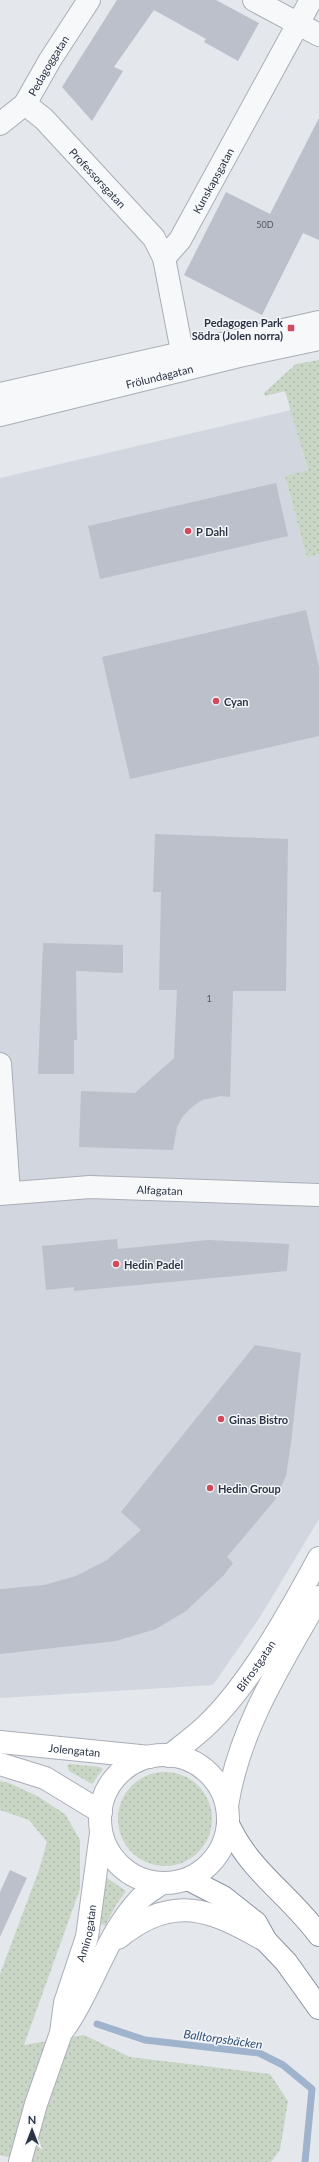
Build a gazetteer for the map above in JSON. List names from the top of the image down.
{
  "streets": {
    "main road": ["Bifrostgatan", "Jolengatan", "Aminogatan"],
    "street": [
      "Pedagoggatan",
      "Professorsgatan",
      "Kunskapsgatan",
      "Frölundagatan",
      "Alfagatan"
    ]
  },
  "crossings": [
    ["Pedagoggatan", "Professorsgatan"],
    ["Professorsgatan", "Kunskapsgatan"],
    ["Bifrostgatan", "Jolengatan"],
    ["Bifrostgatan", "Aminogatan"],
    ["Jolengatan", "Aminogatan"]
  ],
  "water": ["Balltorpsbäcken"],
  "places": {
    "transit": ["Pedagogen Park Södra (Jolen norra)"],
    "other": [
      "P Dahl",
      "Cyan",
      "Hedin Padel",
      "Ginas Bistro",
      "Hedin Group"
    ]
  },
  "house_numbers": ["50D", "1"],
  "north": "top"
}
